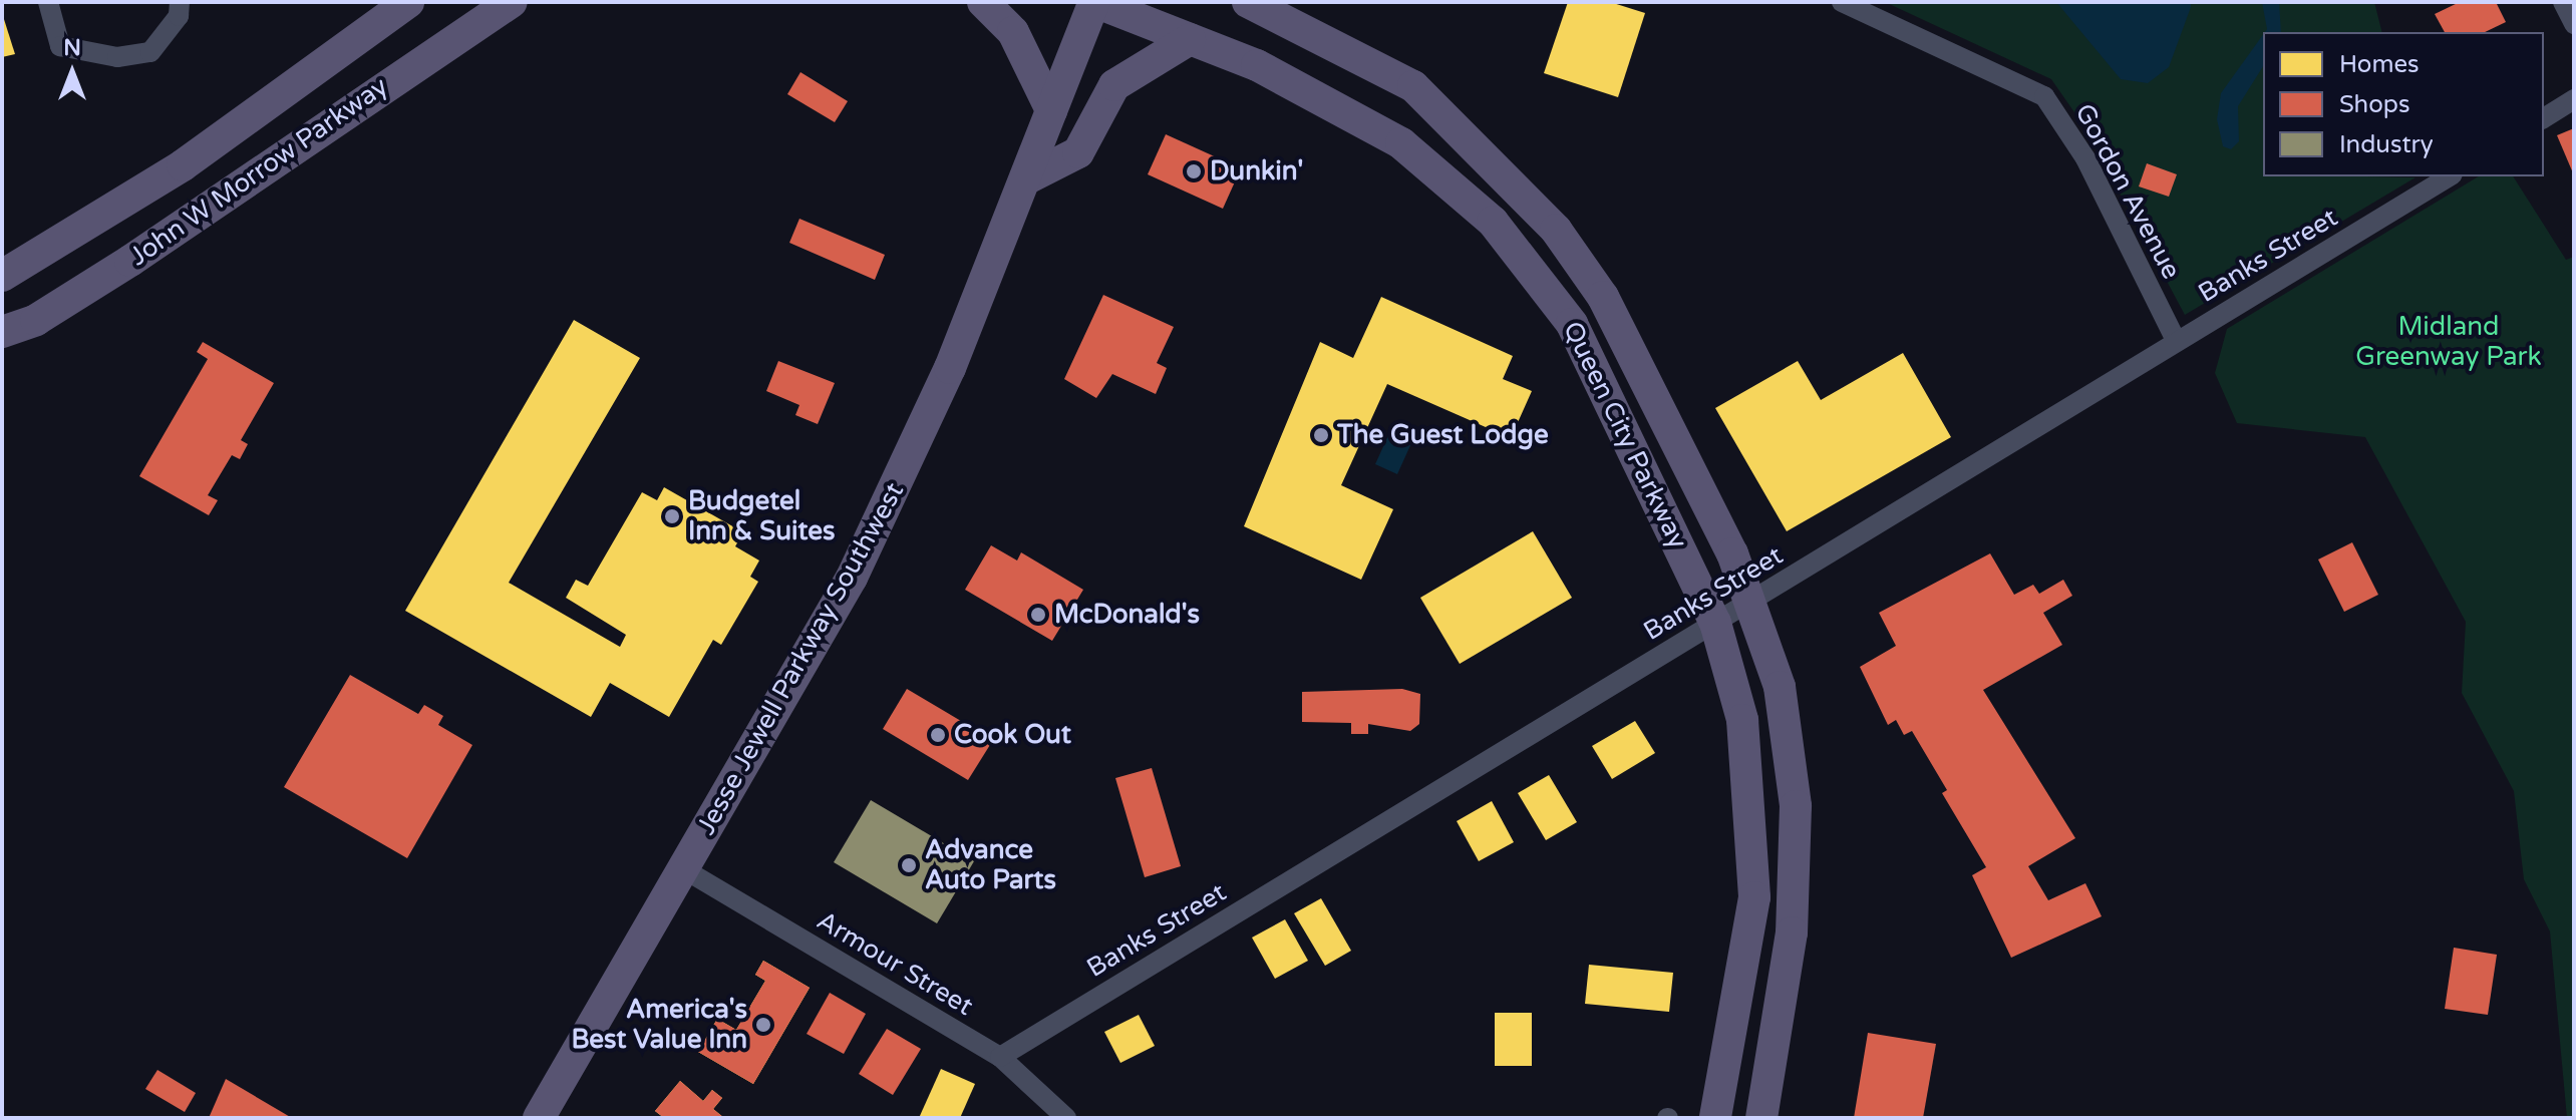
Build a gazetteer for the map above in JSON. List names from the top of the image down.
{
  "streets": {
    "main road": ["John W Morrow Parkway", "Queen City Parkway", "Jesse Jewell Parkway Southwest"],
    "street": ["Gordon Avenue", "Banks Street", "Armour Street"]
  },
  "crossings": [
    ["Gordon Avenue", "Banks Street"],
    ["Banks Street", "Queen City Parkway"],
    ["Banks Street", "Armour Street"],
    ["Queen City Parkway", "Jesse Jewell Parkway Southwest"],
    ["Jesse Jewell Parkway Southwest", "Armour Street"]
  ],
  "parks": ["Midland Greenway Park"],
  "places": [
    "Dunkin'",
    "The Guest Lodge",
    "Budgetel Inn & Suites",
    "McDonald's",
    "Cook Out",
    "Advance Auto Parts",
    "America's Best Value Inn"
  ],
  "legend": ["Homes", "Shops", "Industry"],
  "north": "top"
}
